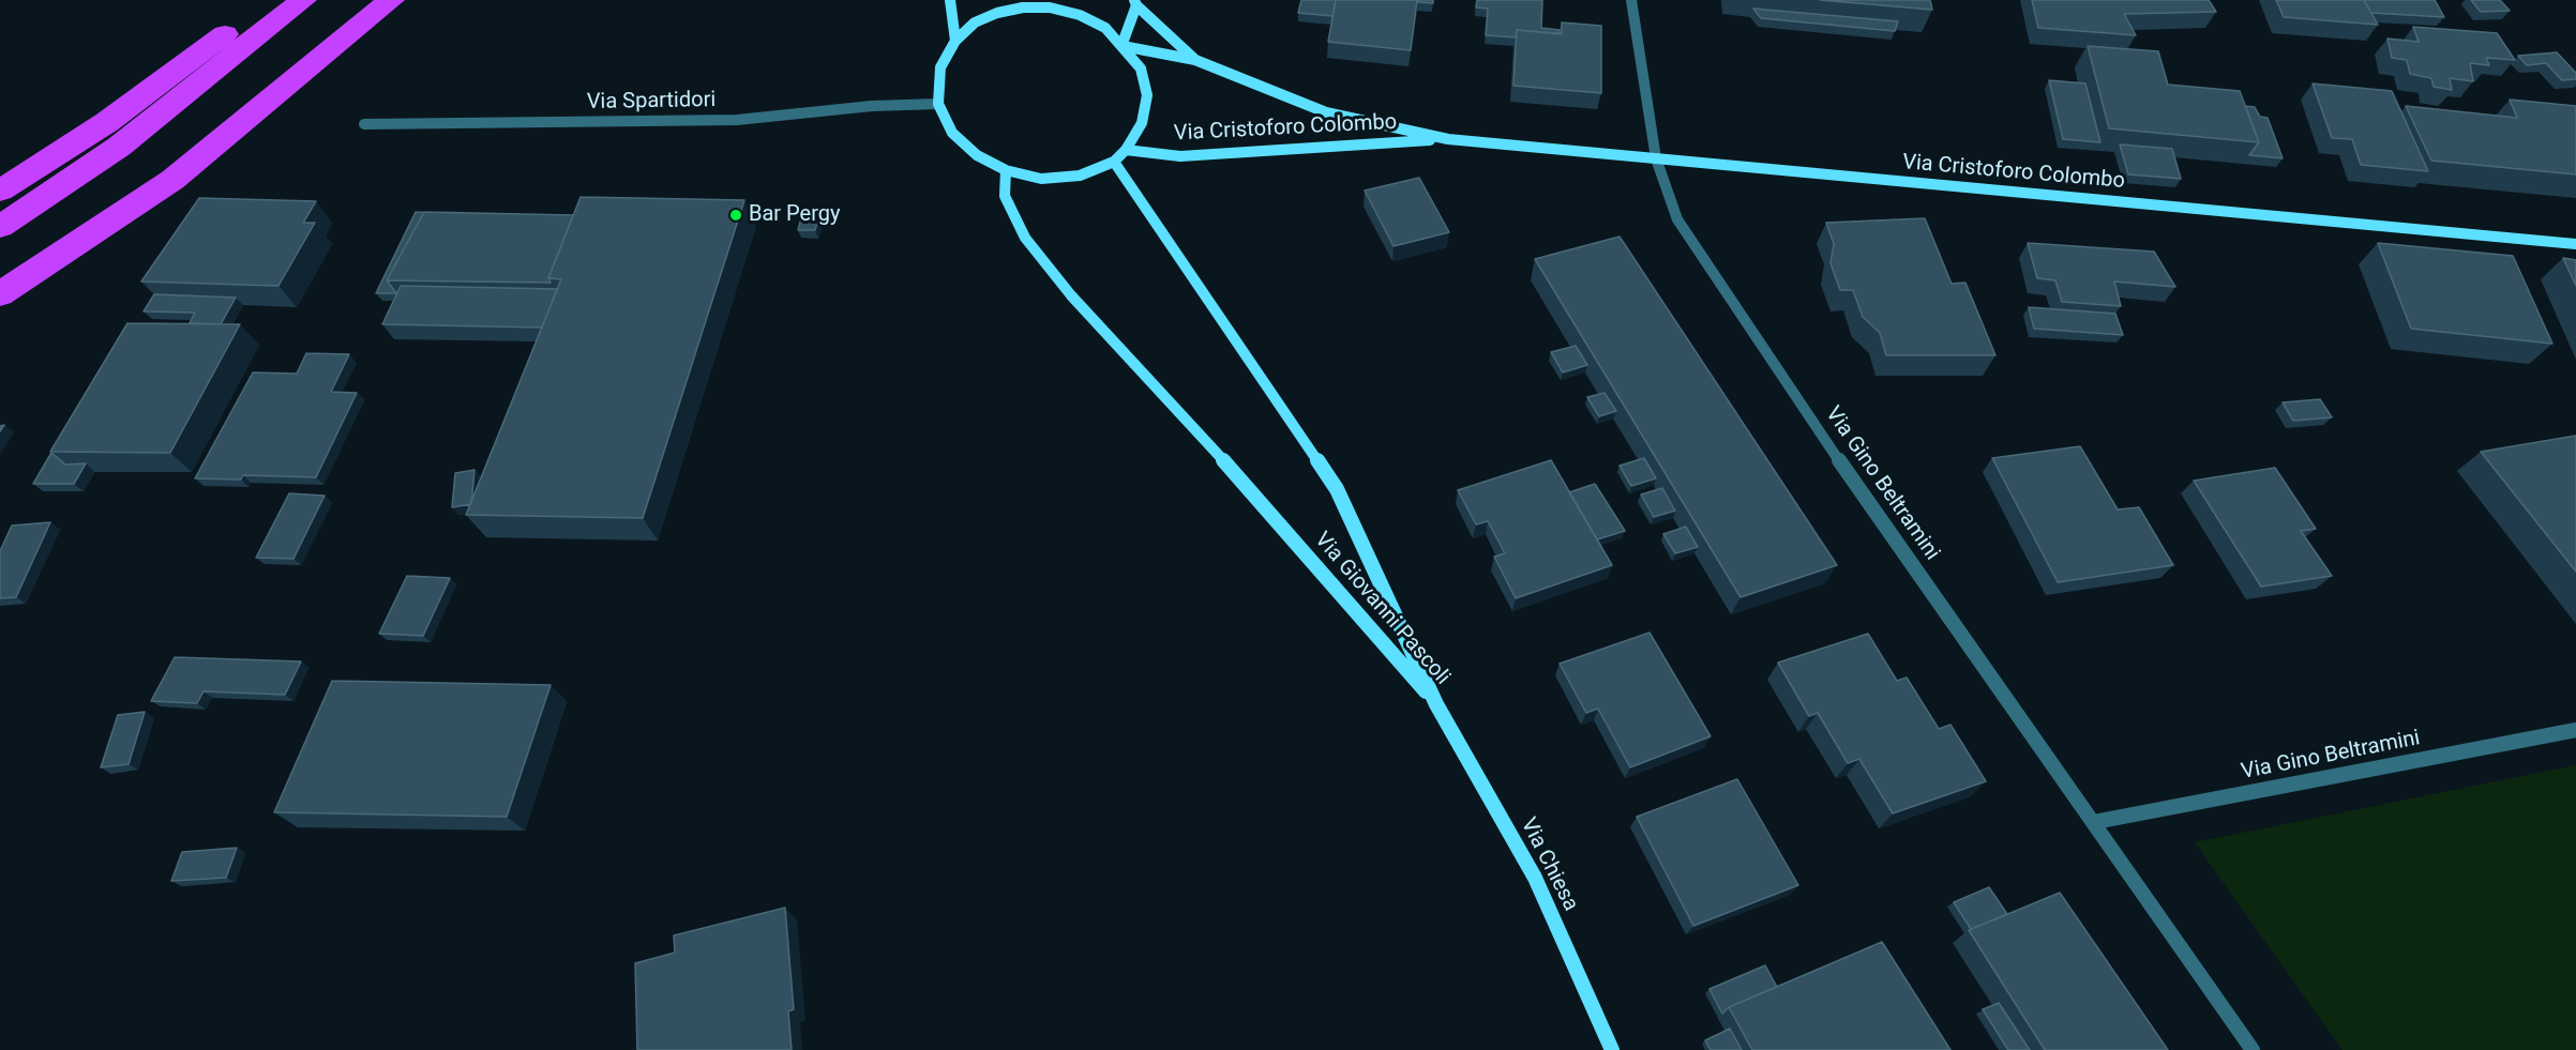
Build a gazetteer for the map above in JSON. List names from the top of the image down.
{
  "streets": {
    "main road": ["Via Cristoforo Colombo", "Via Giovanni Pascoli", "Via Chiesa"],
    "street": ["Via Spartidori", "Via Gino Beltramini"]
  },
  "crossings": [
    ["Via Spartidori", "Via Cristoforo Colombo"],
    ["Via Spartidori", "Via Giovanni Pascoli"],
    ["Via Cristoforo Colombo", "Via Gino Beltramini"],
    ["Via Cristoforo Colombo", "Via Giovanni Pascoli"],
    ["Via Giovanni Pascoli", "Via Chiesa"]
  ],
  "places": ["Bar Pergy"]
}
